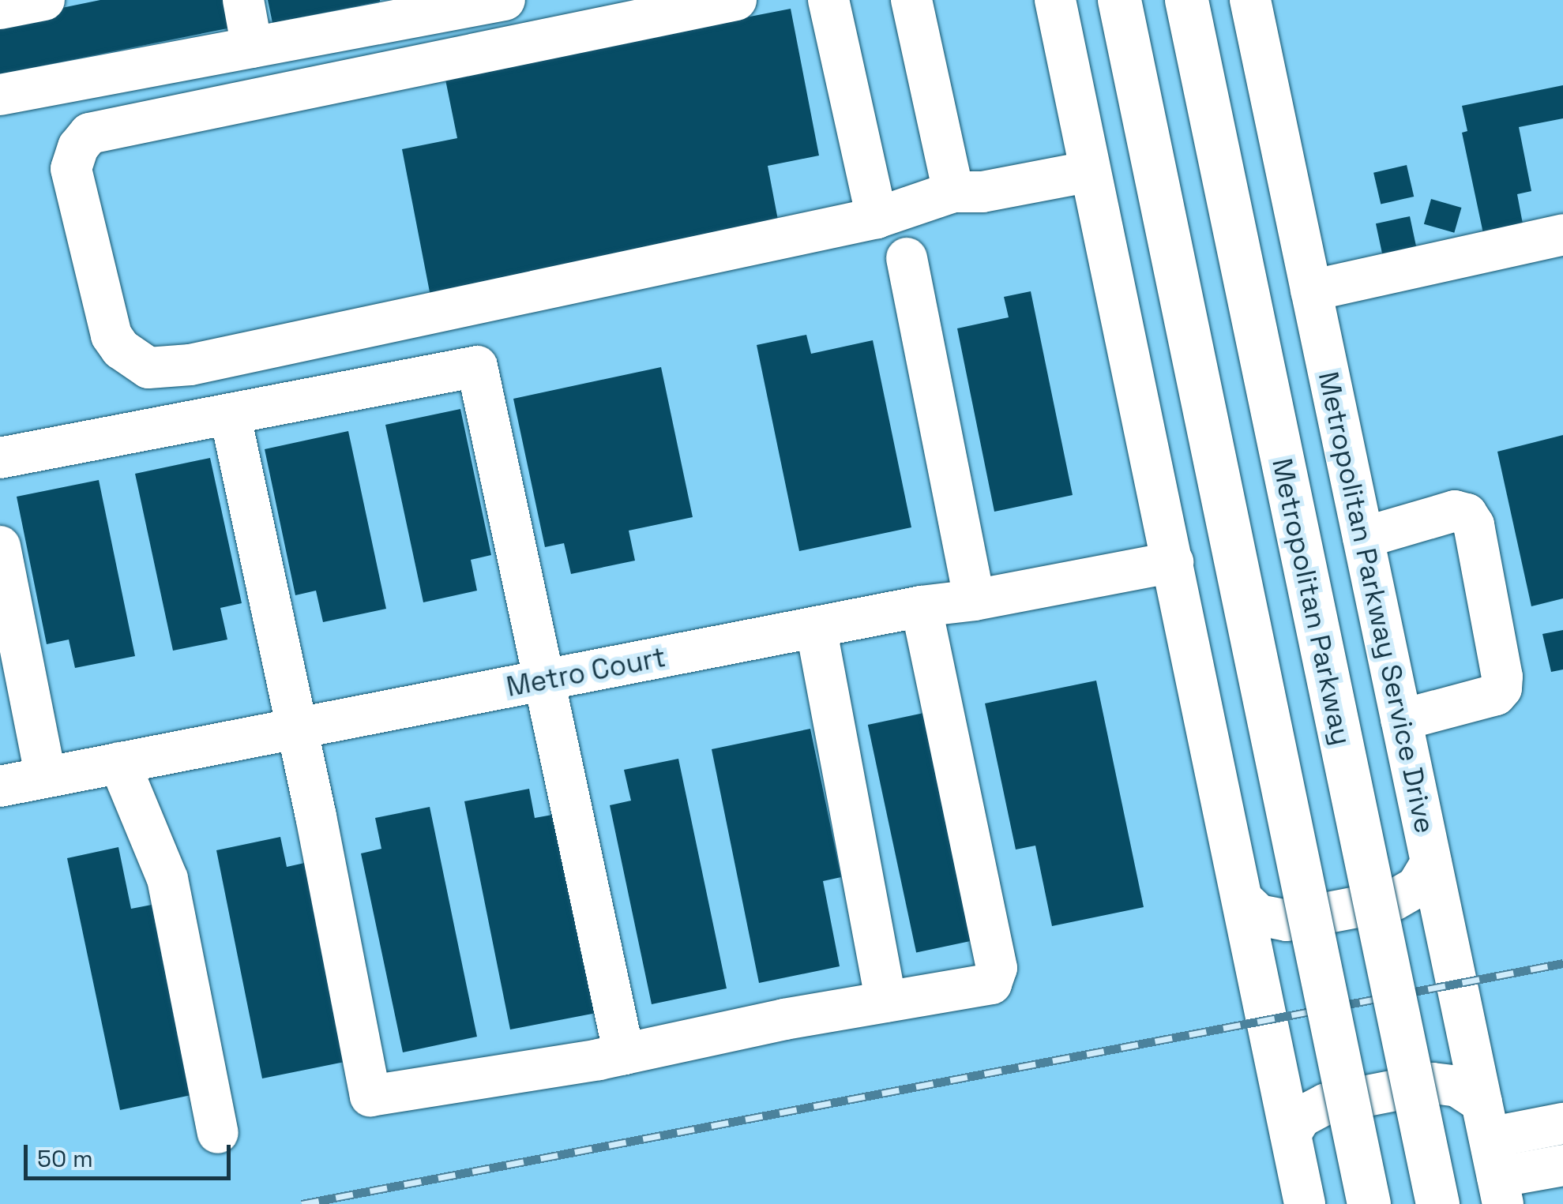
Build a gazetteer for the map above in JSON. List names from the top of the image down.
{
  "streets": {
    "main road": ["Metropolitan Parkway"],
    "street": ["Metropolitan Parkway Service Drive", "Metro Court"]
  },
  "scale_bar": "50 m"
}
